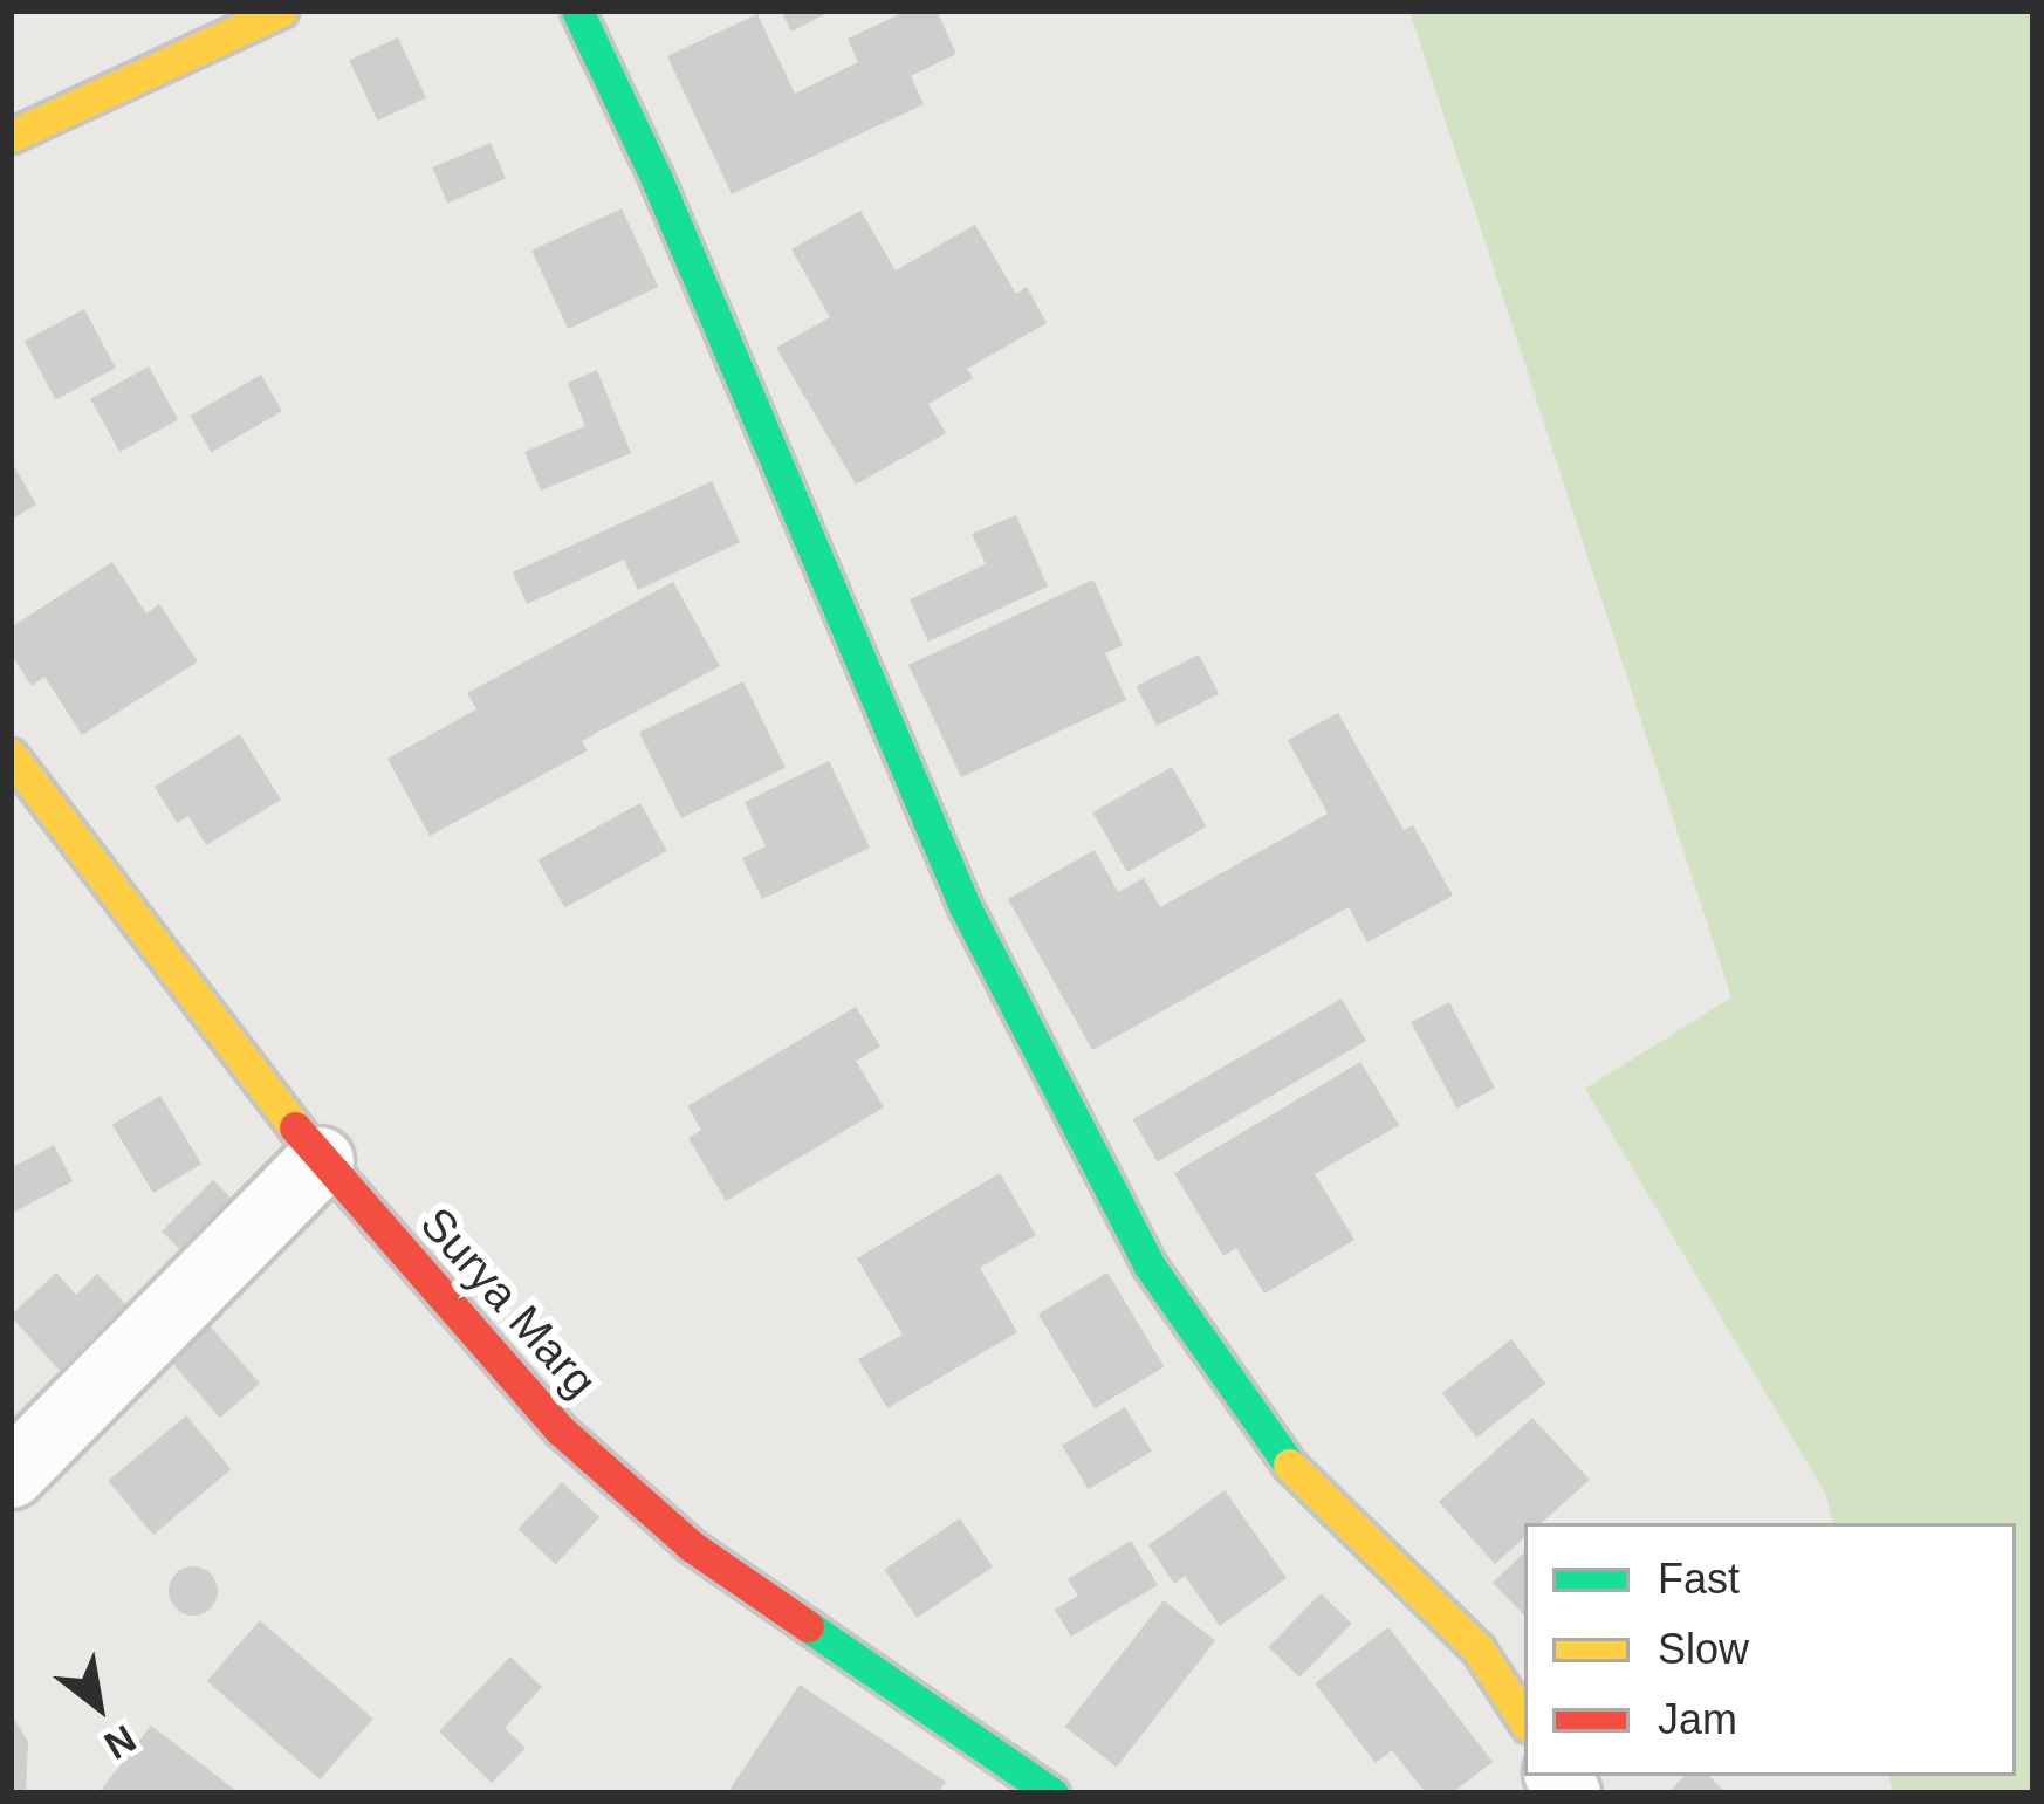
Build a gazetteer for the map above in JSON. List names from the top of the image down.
{
  "streets": {
    "street": ["Surya Marg"]
  },
  "legend": ["Fast", "Slow", "Jam"],
  "north": "bottom right"
}
